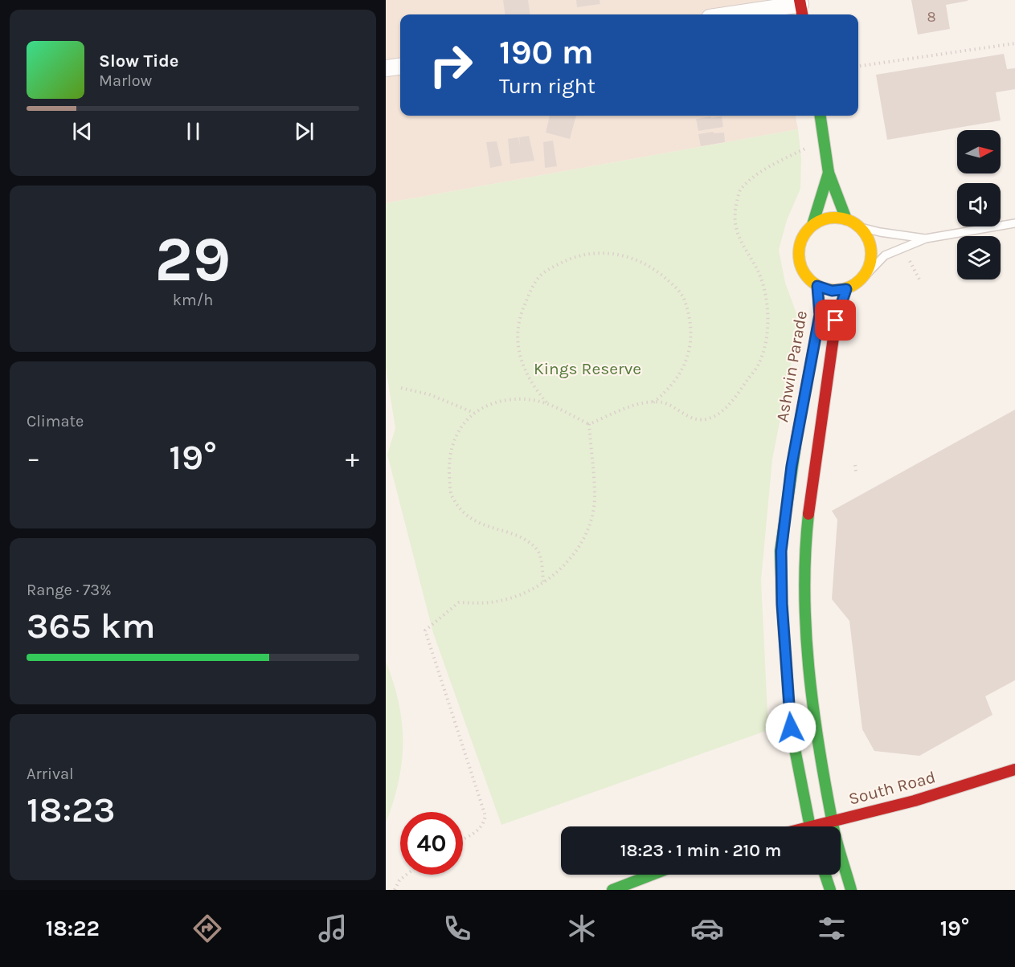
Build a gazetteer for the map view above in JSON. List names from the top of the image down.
{
  "streets": {
    "main road": ["Ashwin Parade", "South Road"]
  },
  "parks": ["Kings Reserve"],
  "house_numbers": ["8"],
  "north": "right",
  "page": {
    "turn": ["190 m", "Turn right"],
    "song": ["Slow Tide", "Marlow"],
    "tile": [
      ["29", "km/h"],
      "Climate",
      ["Range · 73%", "365 km"],
      ["Arrival", "18:23"]
    ],
    "heat": ["−", "19°", "+"],
    "limit": "40",
    "trip": "18:23 · 1 min · 210 m",
    "tabs": ["18:22", "19°"]
  }
}
